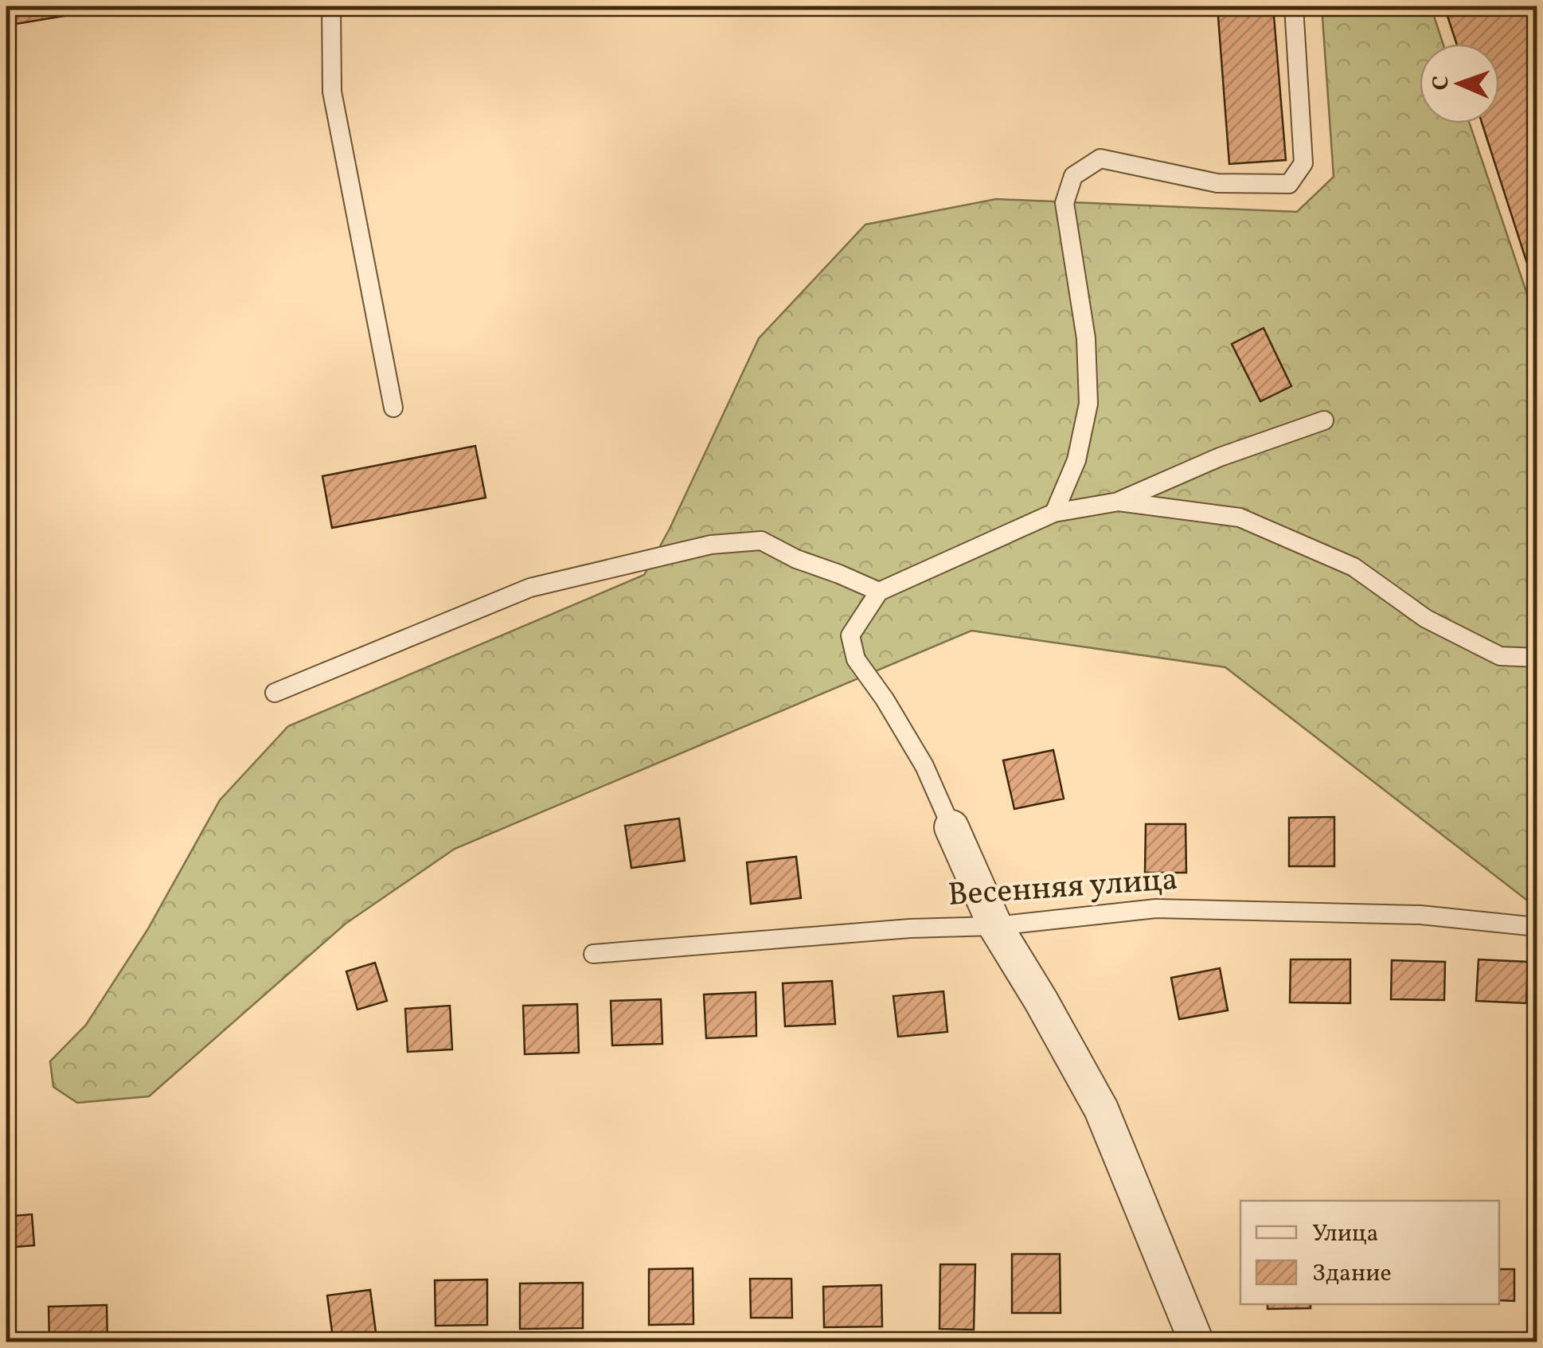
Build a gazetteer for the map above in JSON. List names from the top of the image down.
{
  "streets": {
    "lane": ["Весенняя улица"]
  },
  "legend": ["Улица", "Здание"],
  "north": "left"
}
